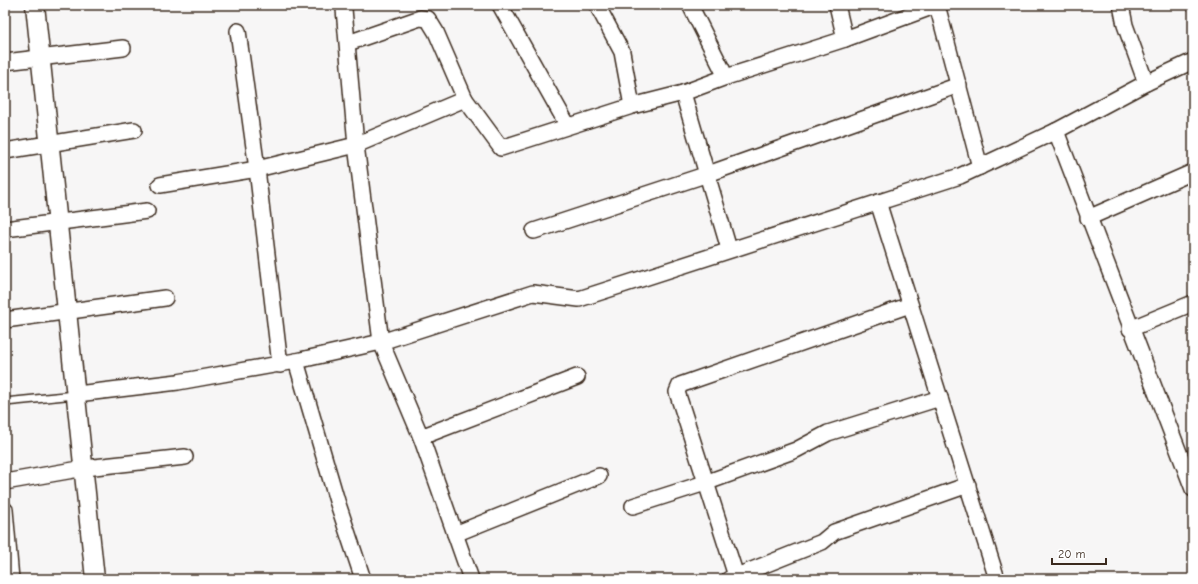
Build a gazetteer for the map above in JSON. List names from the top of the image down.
{
  "scale_bar": "20 m"
}
